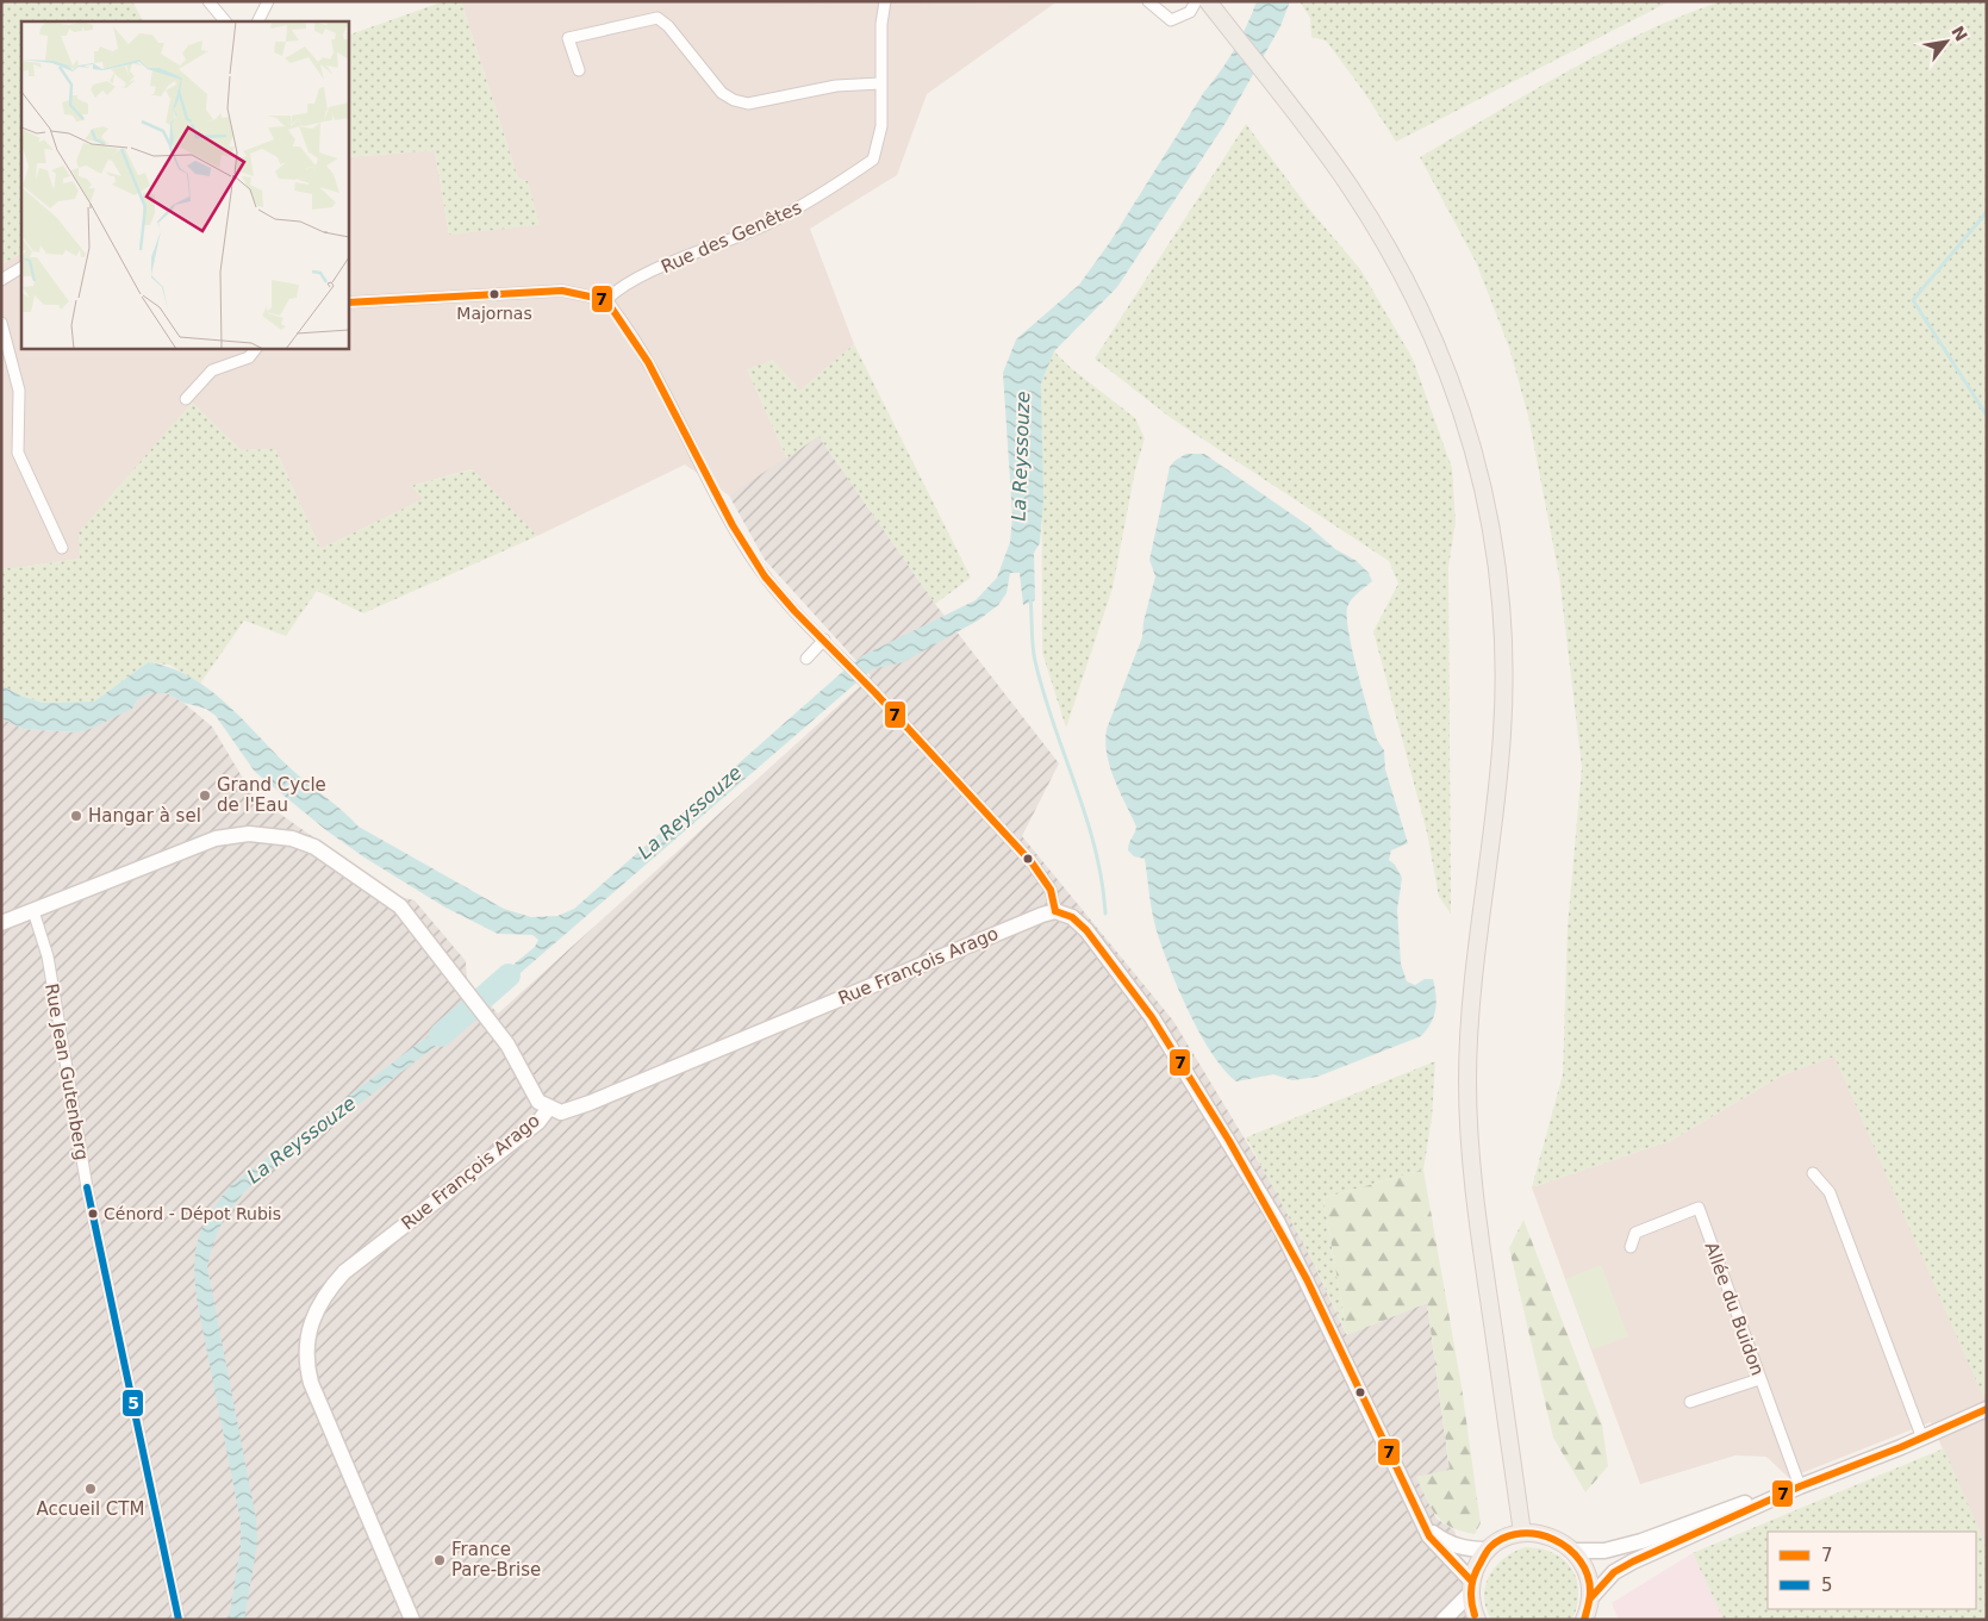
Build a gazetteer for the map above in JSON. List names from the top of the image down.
{
  "streets": {
    "street": [
      "Rue des Genêtes",
      "Rue François Arago",
      "Rue Jean Gutenberg",
      "Allée du Buidon"
    ]
  },
  "water": ["La Reyssouze"],
  "places": [
    "Majornas",
    "Grand Cycle de l'Eau",
    "Hangar à sel",
    "Cénord - Dépot Rubis",
    "Accueil CTM",
    "France Pare-Brise"
  ],
  "lines": ["transit line 7", "transit line 5"],
  "legend": ["7", "5"],
  "north": "top right"
}
